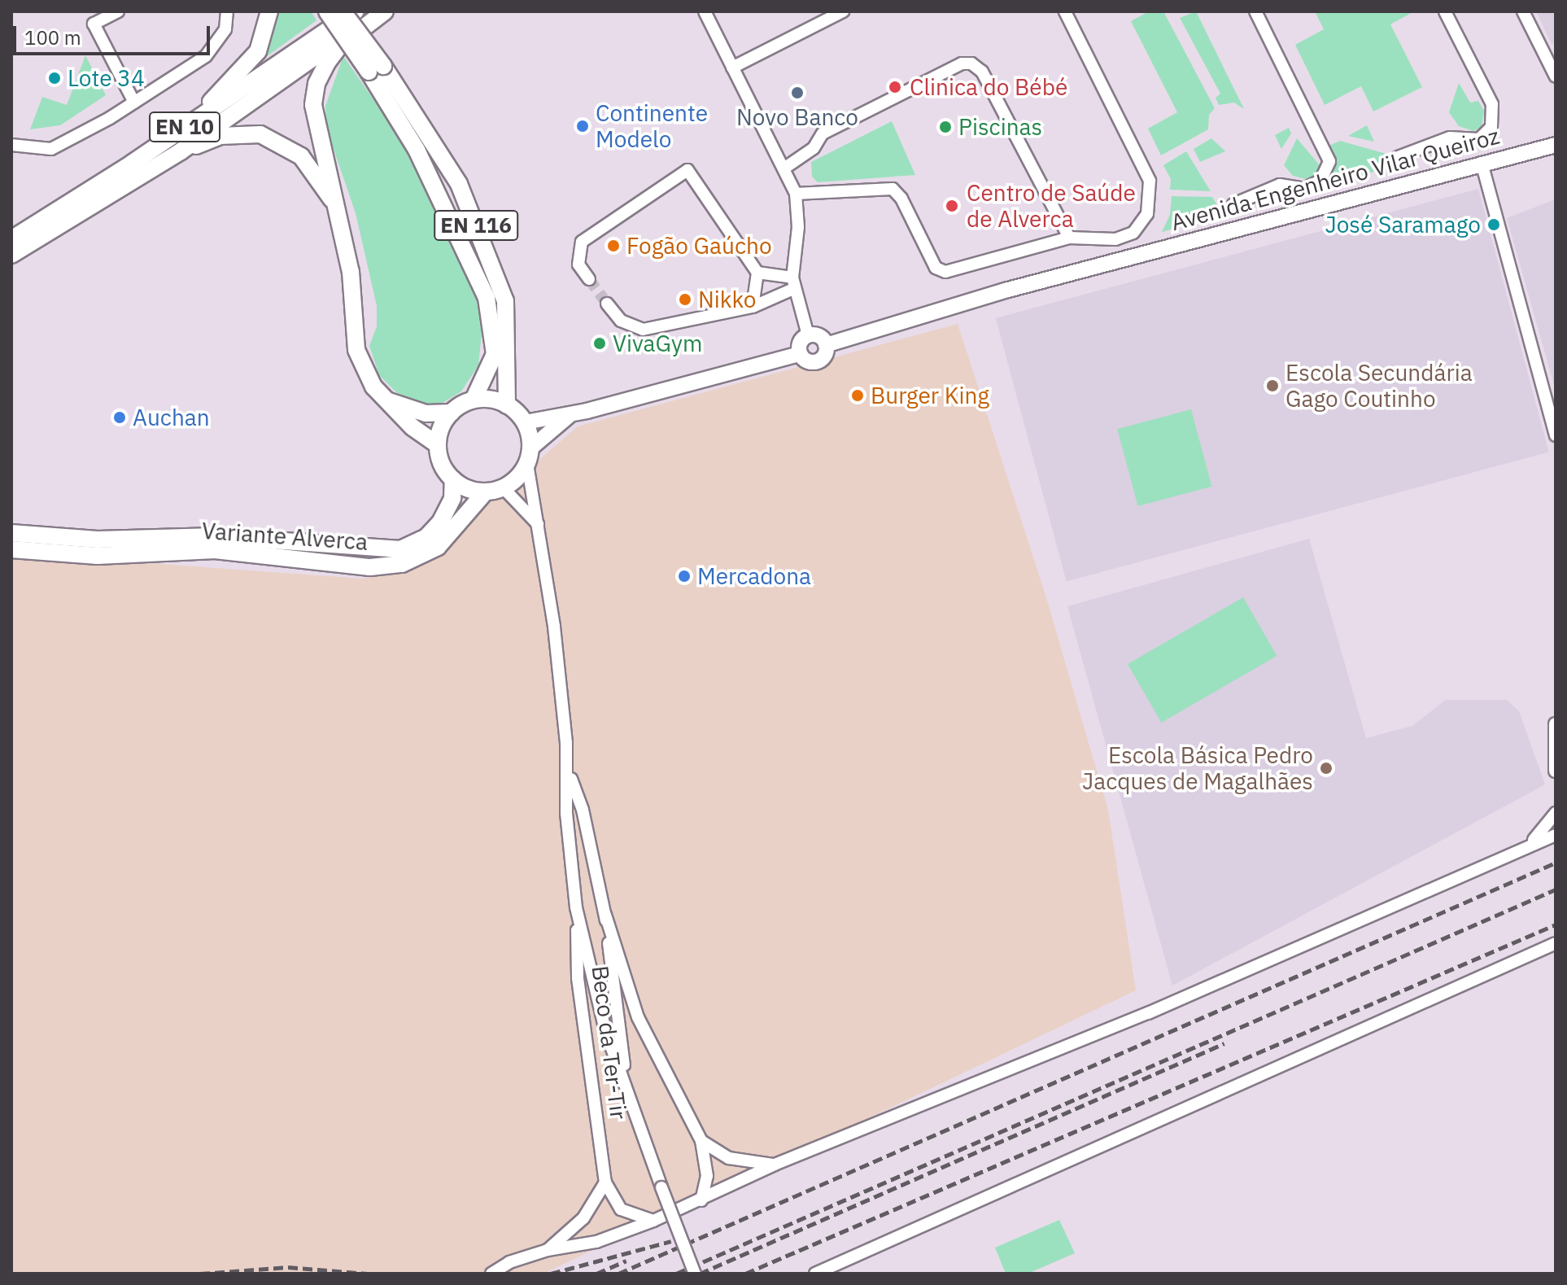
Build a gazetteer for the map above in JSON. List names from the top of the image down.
{
  "streets": {
    "main road": [
      "EN 10",
      "Avenida Engenheiro Vilar Queiroz",
      "EN 116",
      "Variante Alverca"
    ],
    "street": ["Beco da Ter-Tir"]
  },
  "crossings": [
    ["Avenida Engenheiro Vilar Queiroz", "EN 116"],
    ["Avenida Engenheiro Vilar Queiroz", "Variante Alverca"],
    ["EN 116", "Variante Alverca"]
  ],
  "places": [
    "Lote 34",
    "Clinica do Bébé",
    "Novo Banco",
    "Continente Modelo",
    "Piscinas",
    "Centro de Saúde de Alverca",
    "José Saramago",
    "Fogão Gaúcho",
    "Nikko",
    "VivaGym",
    "Escola Secundária Gago Coutinho",
    "Burger King",
    "Auchan",
    "Mercadona",
    "Escola Básica Pedro Jacques de Magalhães"
  ],
  "scale_bar": "100 m"
}
